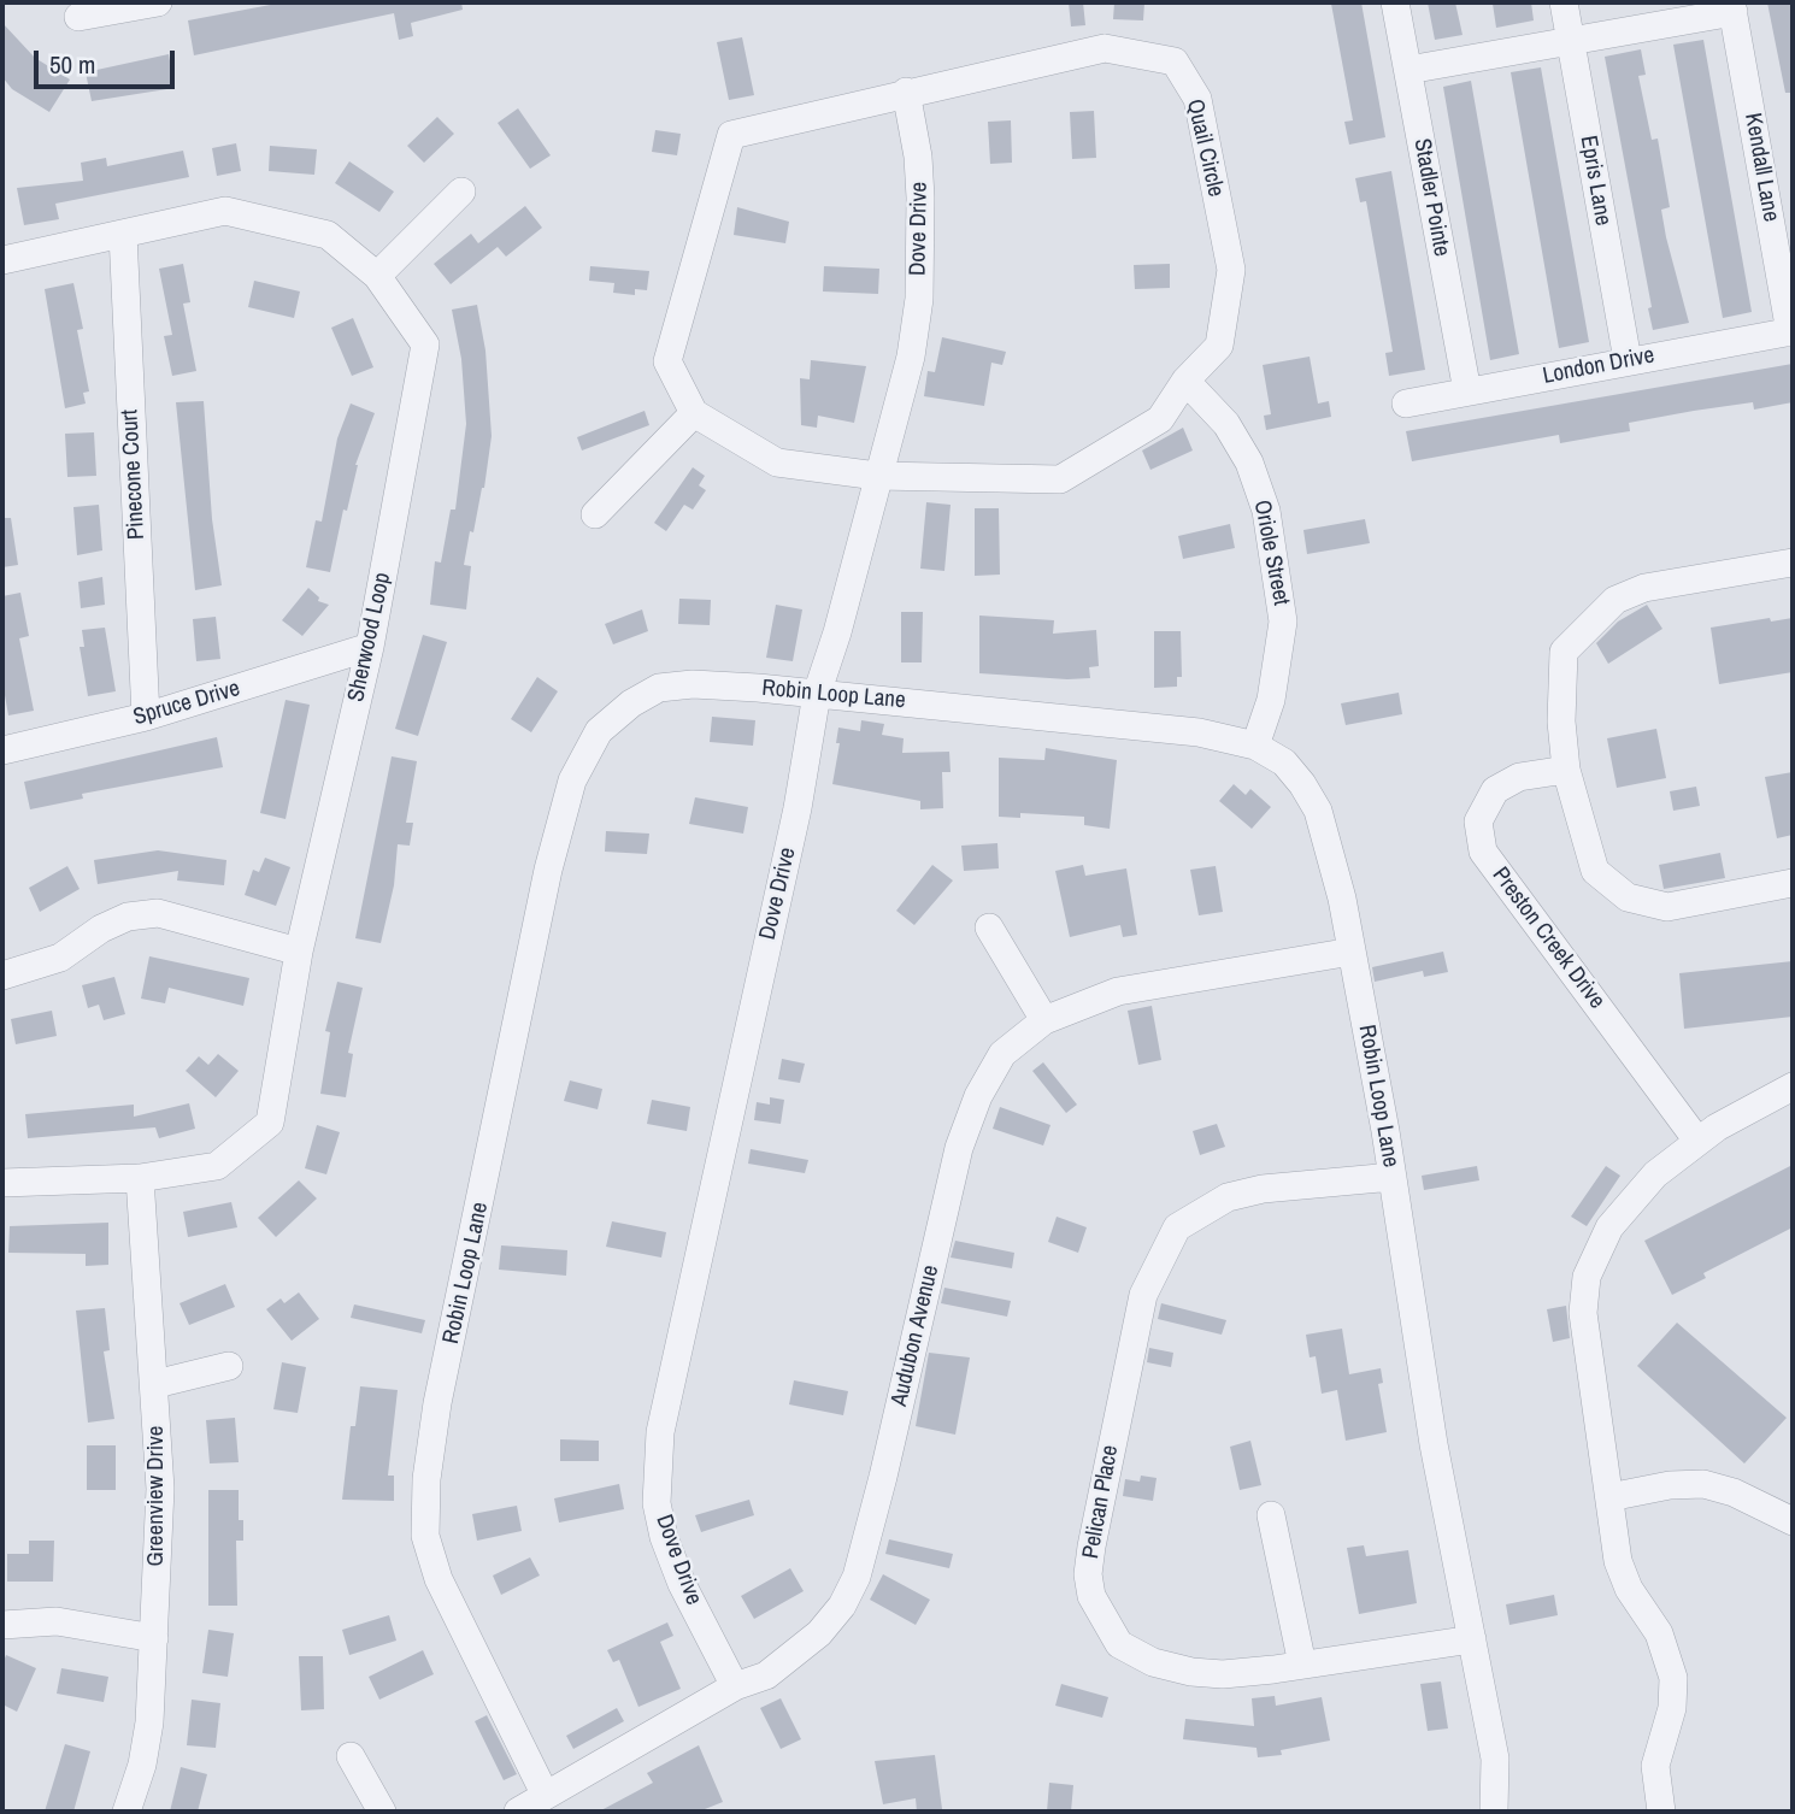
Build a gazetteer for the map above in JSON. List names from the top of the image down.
{
  "streets": {
    "street": [
      "Quail Circle",
      "Kendall Lane",
      "Epris Lane",
      "Stadler Pointe",
      "Dove Drive",
      "London Drive",
      "Pinecone Court",
      "Oriole Street",
      "Sherwood Loop",
      "Robin Loop Lane",
      "Spruce Drive",
      "Preston Creek Drive",
      "Audubon Avenue",
      "Greenview Drive",
      "Pelican Place"
    ]
  },
  "crossings": [
    ["Quail Circle", "Dove Drive"],
    ["Quail Circle", "Oriole Street"],
    ["Kendall Lane", "London Drive"],
    ["Epris Lane", "London Drive"],
    ["Stadler Pointe", "London Drive"],
    ["Dove Drive", "Robin Loop Lane"],
    ["Dove Drive", "Audubon Avenue"],
    ["Pinecone Court", "Sherwood Loop"],
    ["Pinecone Court", "Spruce Drive"],
    ["Oriole Street", "Robin Loop Lane"],
    ["Sherwood Loop", "Spruce Drive"],
    ["Sherwood Loop", "Greenview Drive"],
    ["Robin Loop Lane", "Audubon Avenue"],
    ["Robin Loop Lane", "Pelican Place"]
  ],
  "scale_bar": "50 m"
}
